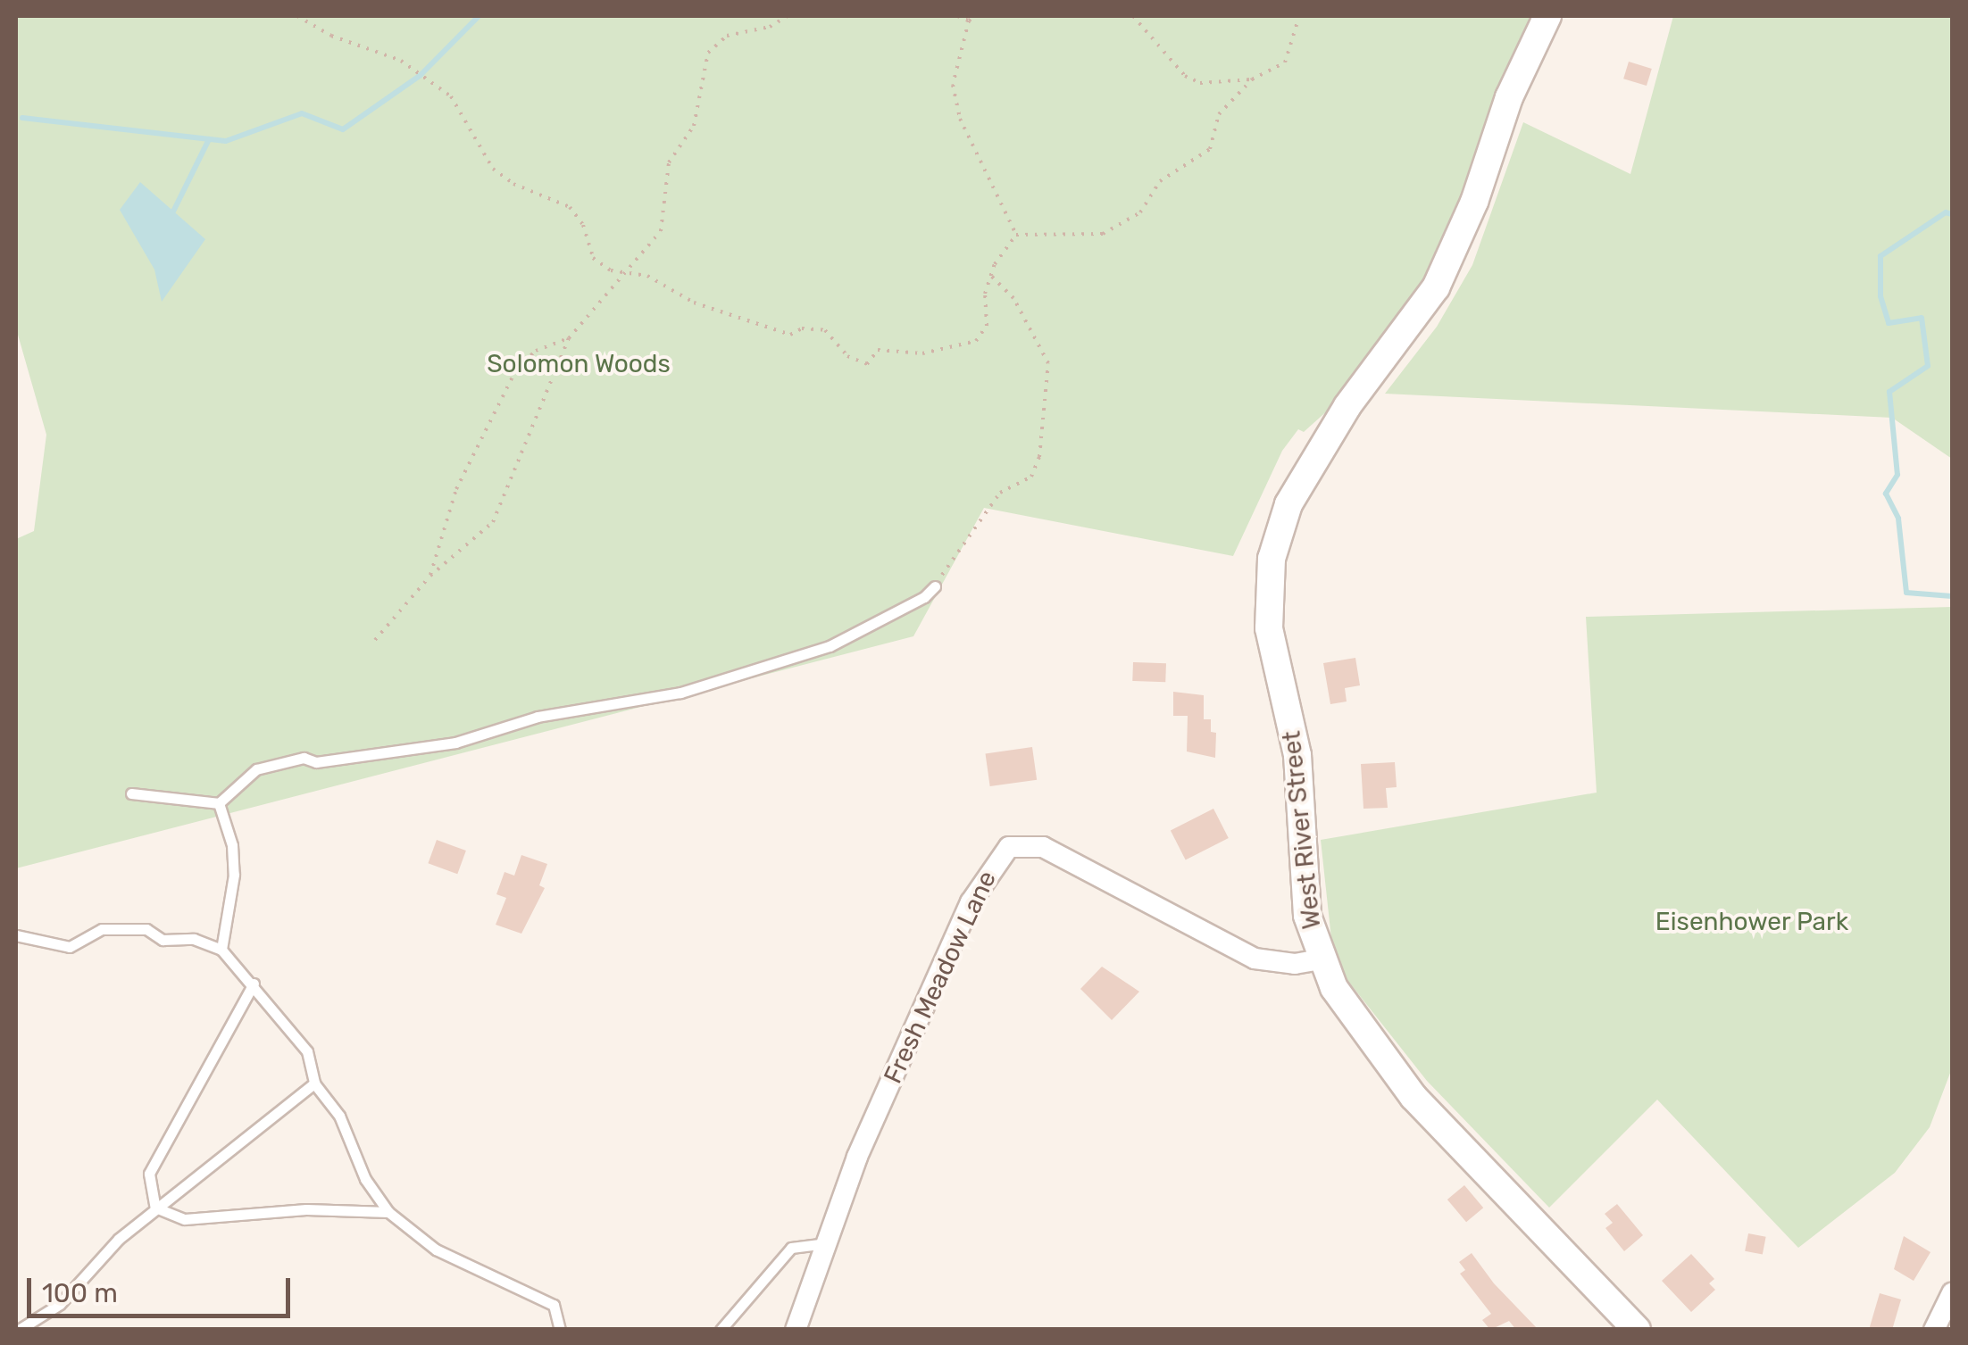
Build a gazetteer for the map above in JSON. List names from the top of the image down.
{
  "streets": {
    "street": ["West River Street", "Fresh Meadow Lane"]
  },
  "crossings": [
    ["West River Street", "Fresh Meadow Lane"]
  ],
  "parks": ["Solomon Woods", "Eisenhower Park"],
  "scale_bar": "100 m"
}
